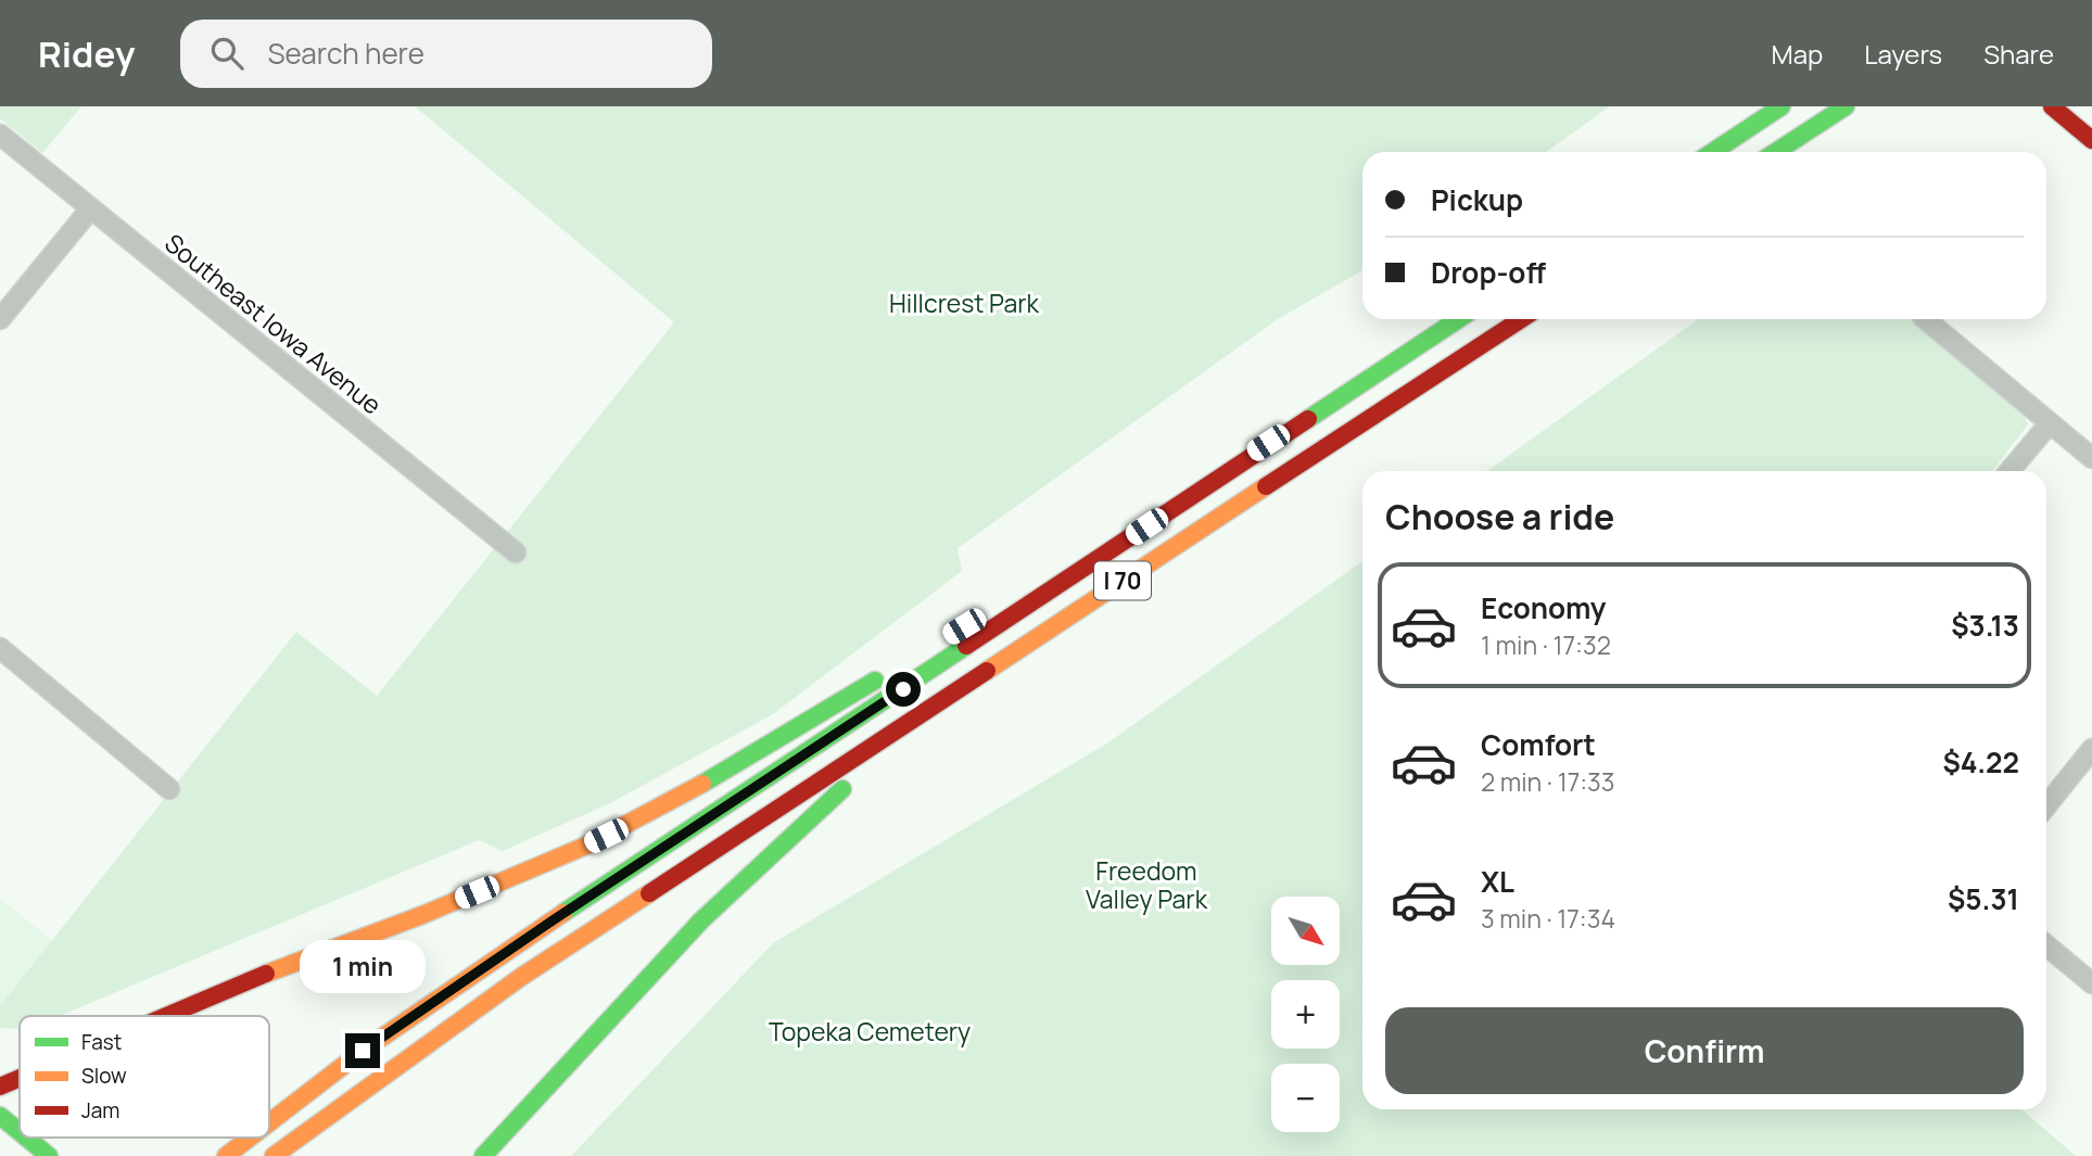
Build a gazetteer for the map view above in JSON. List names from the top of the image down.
{
  "streets": {
    "main road": ["I 70"],
    "street": ["Southeast Iowa Avenue"]
  },
  "parks": ["Hillcrest Park", "Freedom Valley Park", "Topeka Cemetery"],
  "legend": ["Fast", "Slow", "Jam"],
  "north": "bottom right",
  "page": {
    "header": "Ridey",
    "search": "Search here",
    "nav": ["Map", "Layers", "Share"],
    "banner": ["Pickup", "Drop-off"],
    "heading": "Choose a ride",
    "list": [
      {
        "name": "Economy",
        "note": "1 min · 17:32",
        "value": "$3.13"
      },
      {
        "name": "Comfort",
        "note": "2 min · 17:33",
        "value": "$4.22"
      },
      {
        "name": "XL",
        "note": "3 min · 17:34",
        "value": "$5.31"
      }
    ],
    "map_buttons": ["+", "−"],
    "bubble": "1 min",
    "buttons": "Confirm"
  }
}
